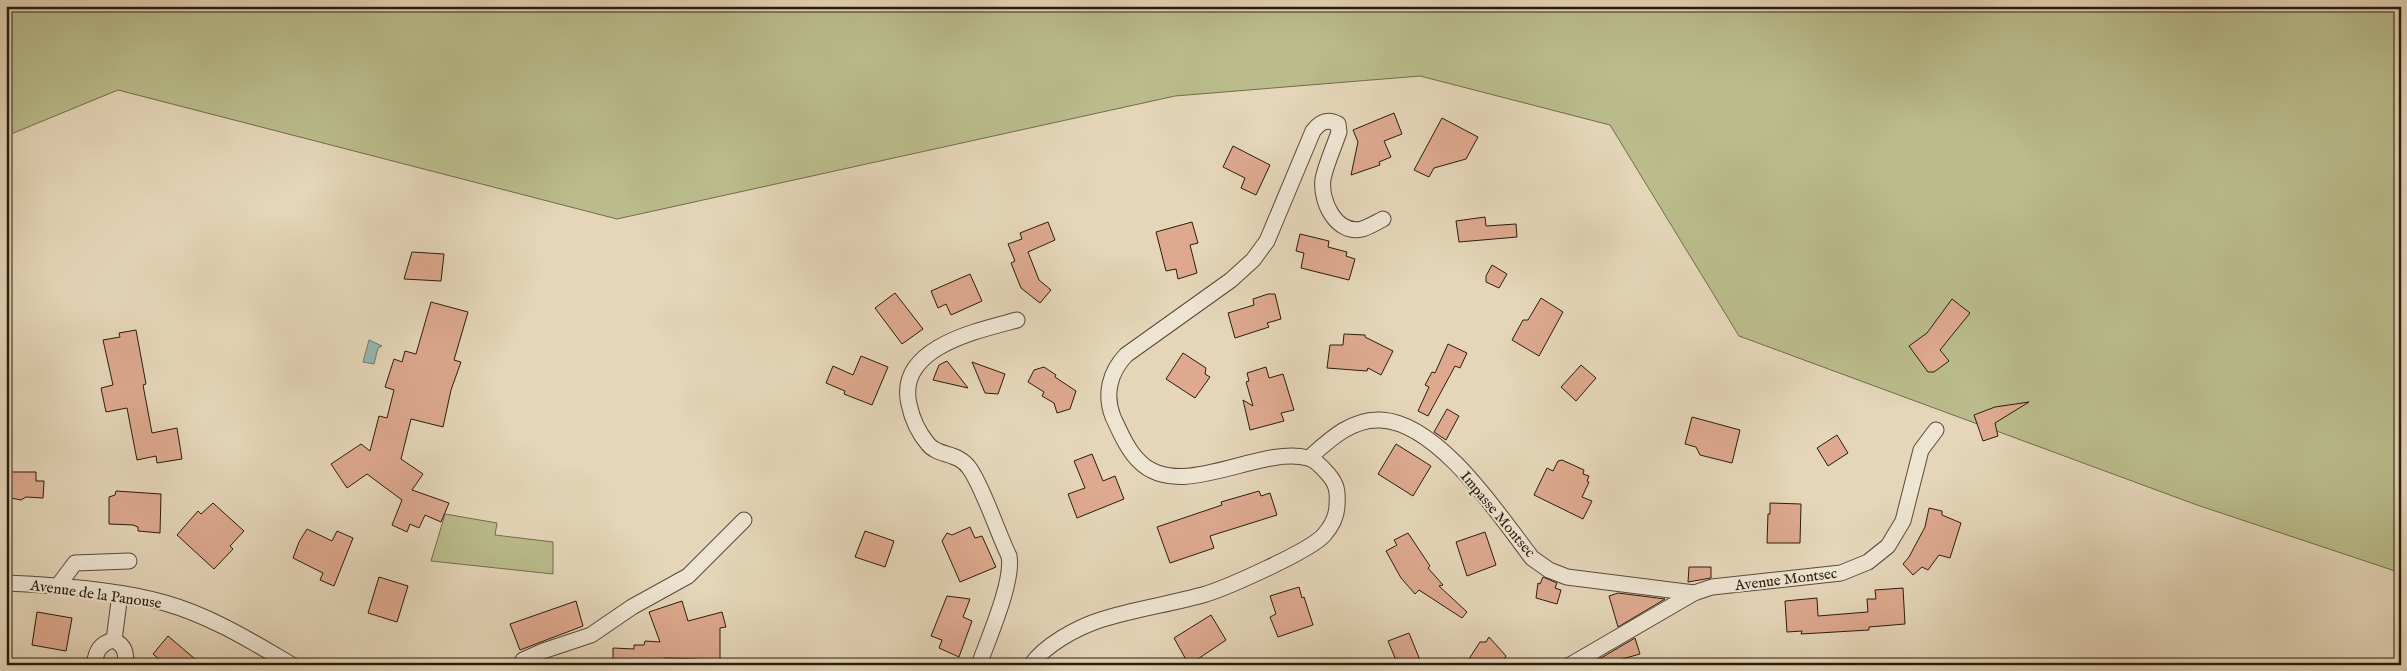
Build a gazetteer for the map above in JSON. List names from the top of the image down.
{
  "streets": {
    "street": ["Impasse Montsec", "Avenue Montsec", "Avenue de la Panouse"]
  },
  "crossings": [
    ["Impasse Montsec", "Avenue Montsec"]
  ]
}
